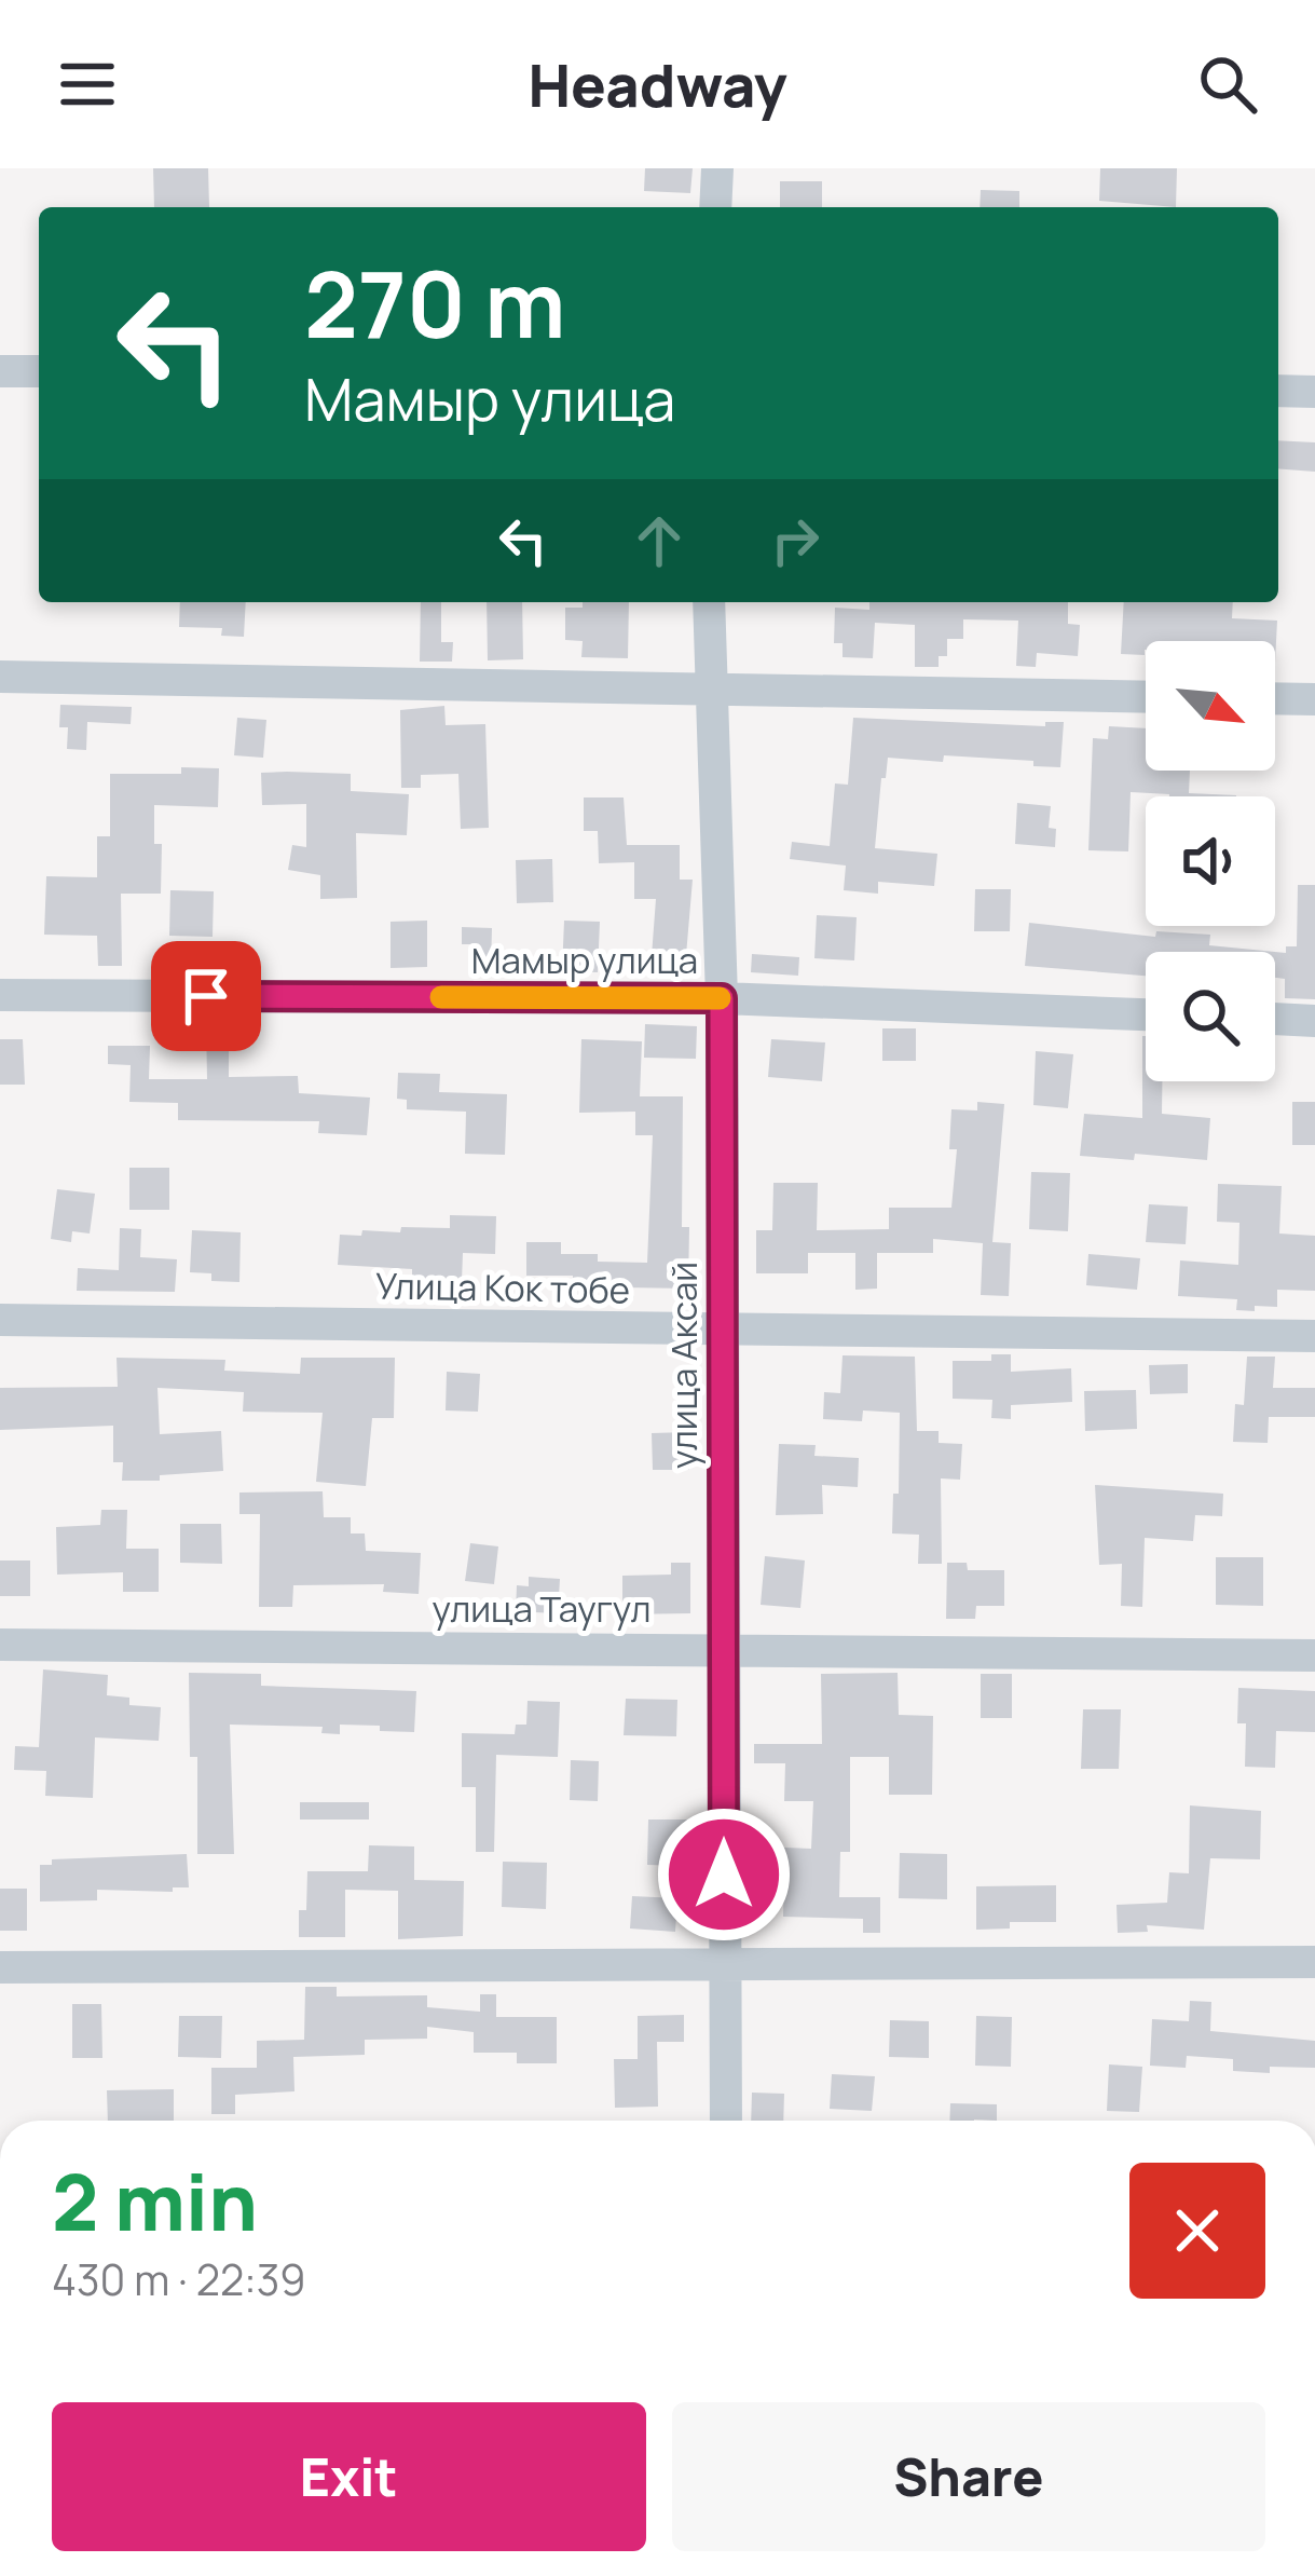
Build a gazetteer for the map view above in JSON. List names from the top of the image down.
{
  "streets": {
    "street": [
      "Мамыр улица",
      "Улица Кок тобе",
      "улица Аксай",
      "улица Таугул"
    ]
  },
  "crossings": [
    ["Мамыр улица", "улица Аксай"],
    ["Улица Кок тобе", "улица Аксай"],
    ["улица Аксай", "улица Таугул"]
  ],
  "north": "bottom right",
  "page": {
    "header": "Headway",
    "turn": ["270 m", "Мамыр улица"],
    "heading": ["2 min", "430 m · 22:39"],
    "buttons": ["Exit", "Share"]
  }
}
